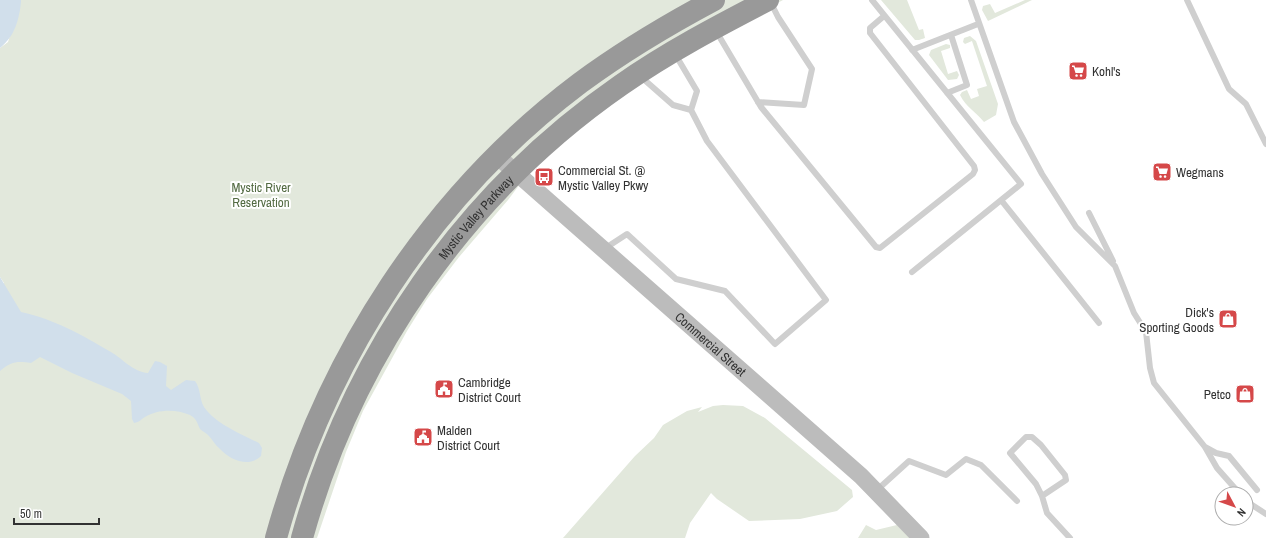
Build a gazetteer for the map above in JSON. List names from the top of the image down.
{
  "streets": {
    "highway": ["Mystic Valley Parkway"],
    "street": ["Commercial Street"]
  },
  "crossings": [
    ["Mystic Valley Parkway", "Commercial Street"]
  ],
  "parks": ["Mystic River Reservation"],
  "places": {
    "supermarket": ["Kohl's", "Wegmans"],
    "bus stop": ["Commercial St. @ Mystic Valley Pkwy"],
    "shop": ["Dick's Sporting Goods", "Petco"],
    "public building": ["Cambridge District Court", "Malden District Court"]
  },
  "scale_bar": "50 m",
  "north": "bottom right"
}
